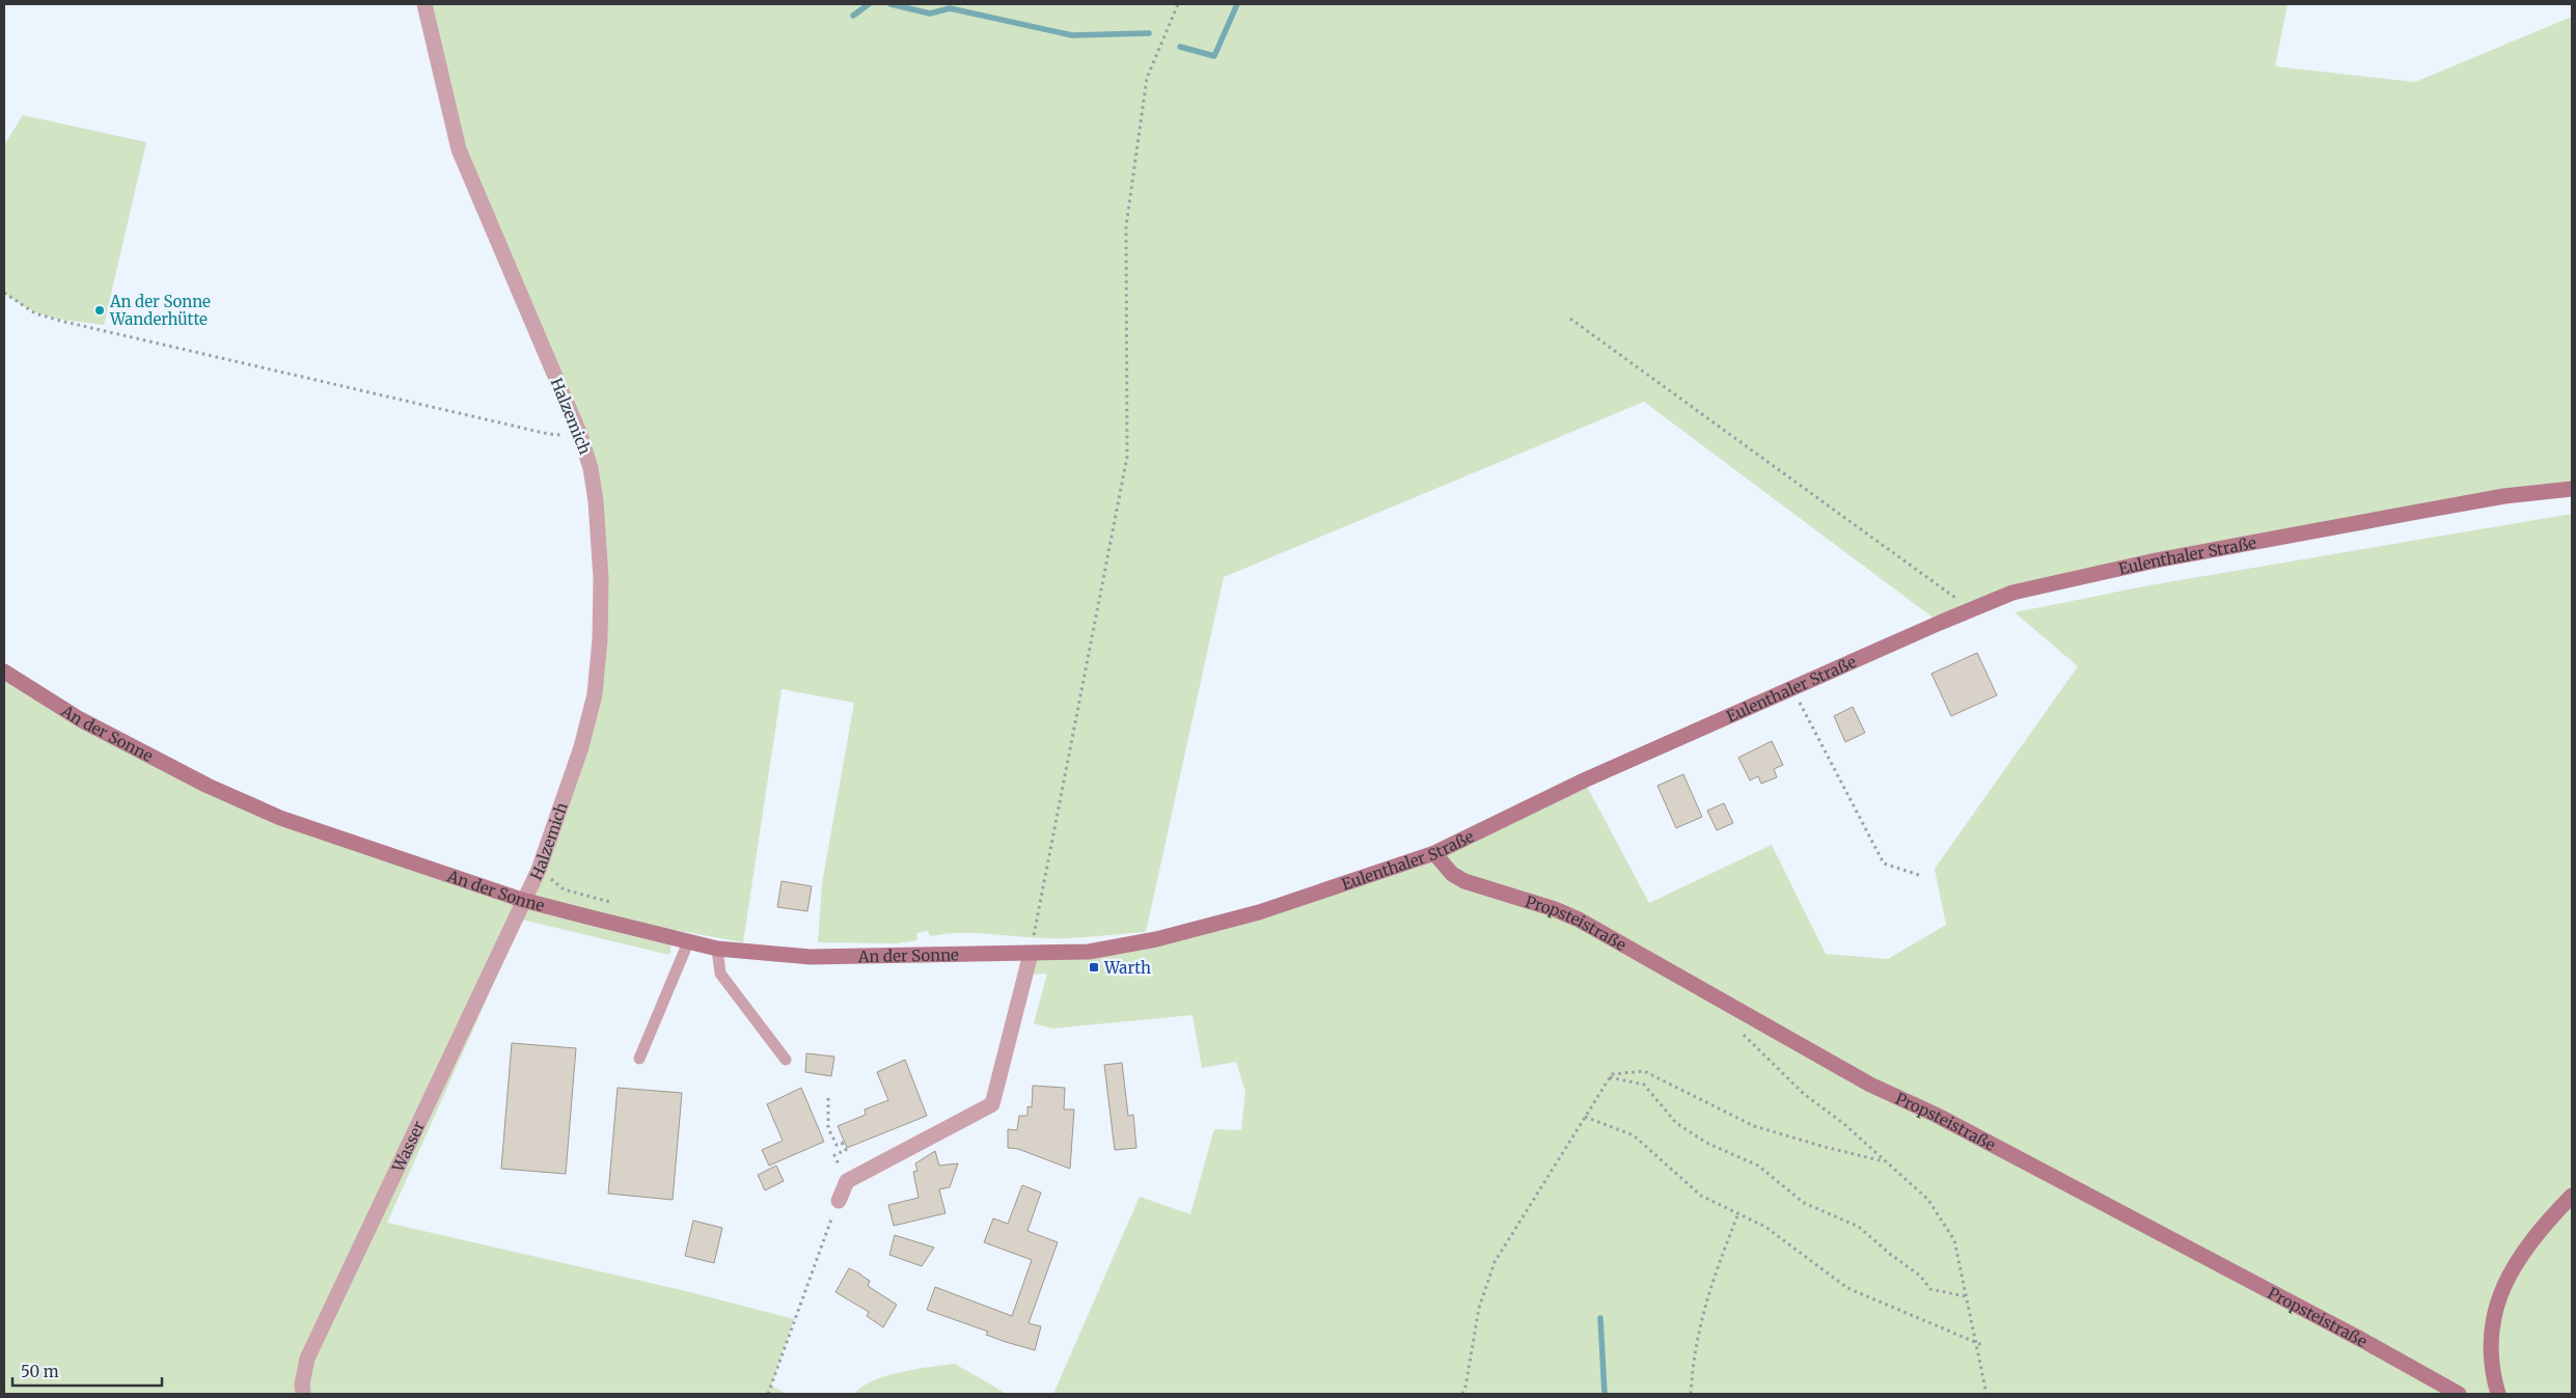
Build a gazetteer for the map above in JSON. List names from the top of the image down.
{
  "streets": {
    "street": [
      "Halzemich",
      "Eulenthaler Straße",
      "An der Sonne",
      "Propsteistraße",
      "Wasser"
    ]
  },
  "crossings": [
    ["Halzemich", "An der Sonne"],
    ["Halzemich", "Wasser"],
    ["Eulenthaler Straße", "An der Sonne"],
    ["Eulenthaler Straße", "Propsteistraße"],
    ["An der Sonne", "Wasser"]
  ],
  "places": {
    "other": ["An der Sonne Wanderhütte"],
    "transit": ["Warth"]
  },
  "scale_bar": "50 m"
}
